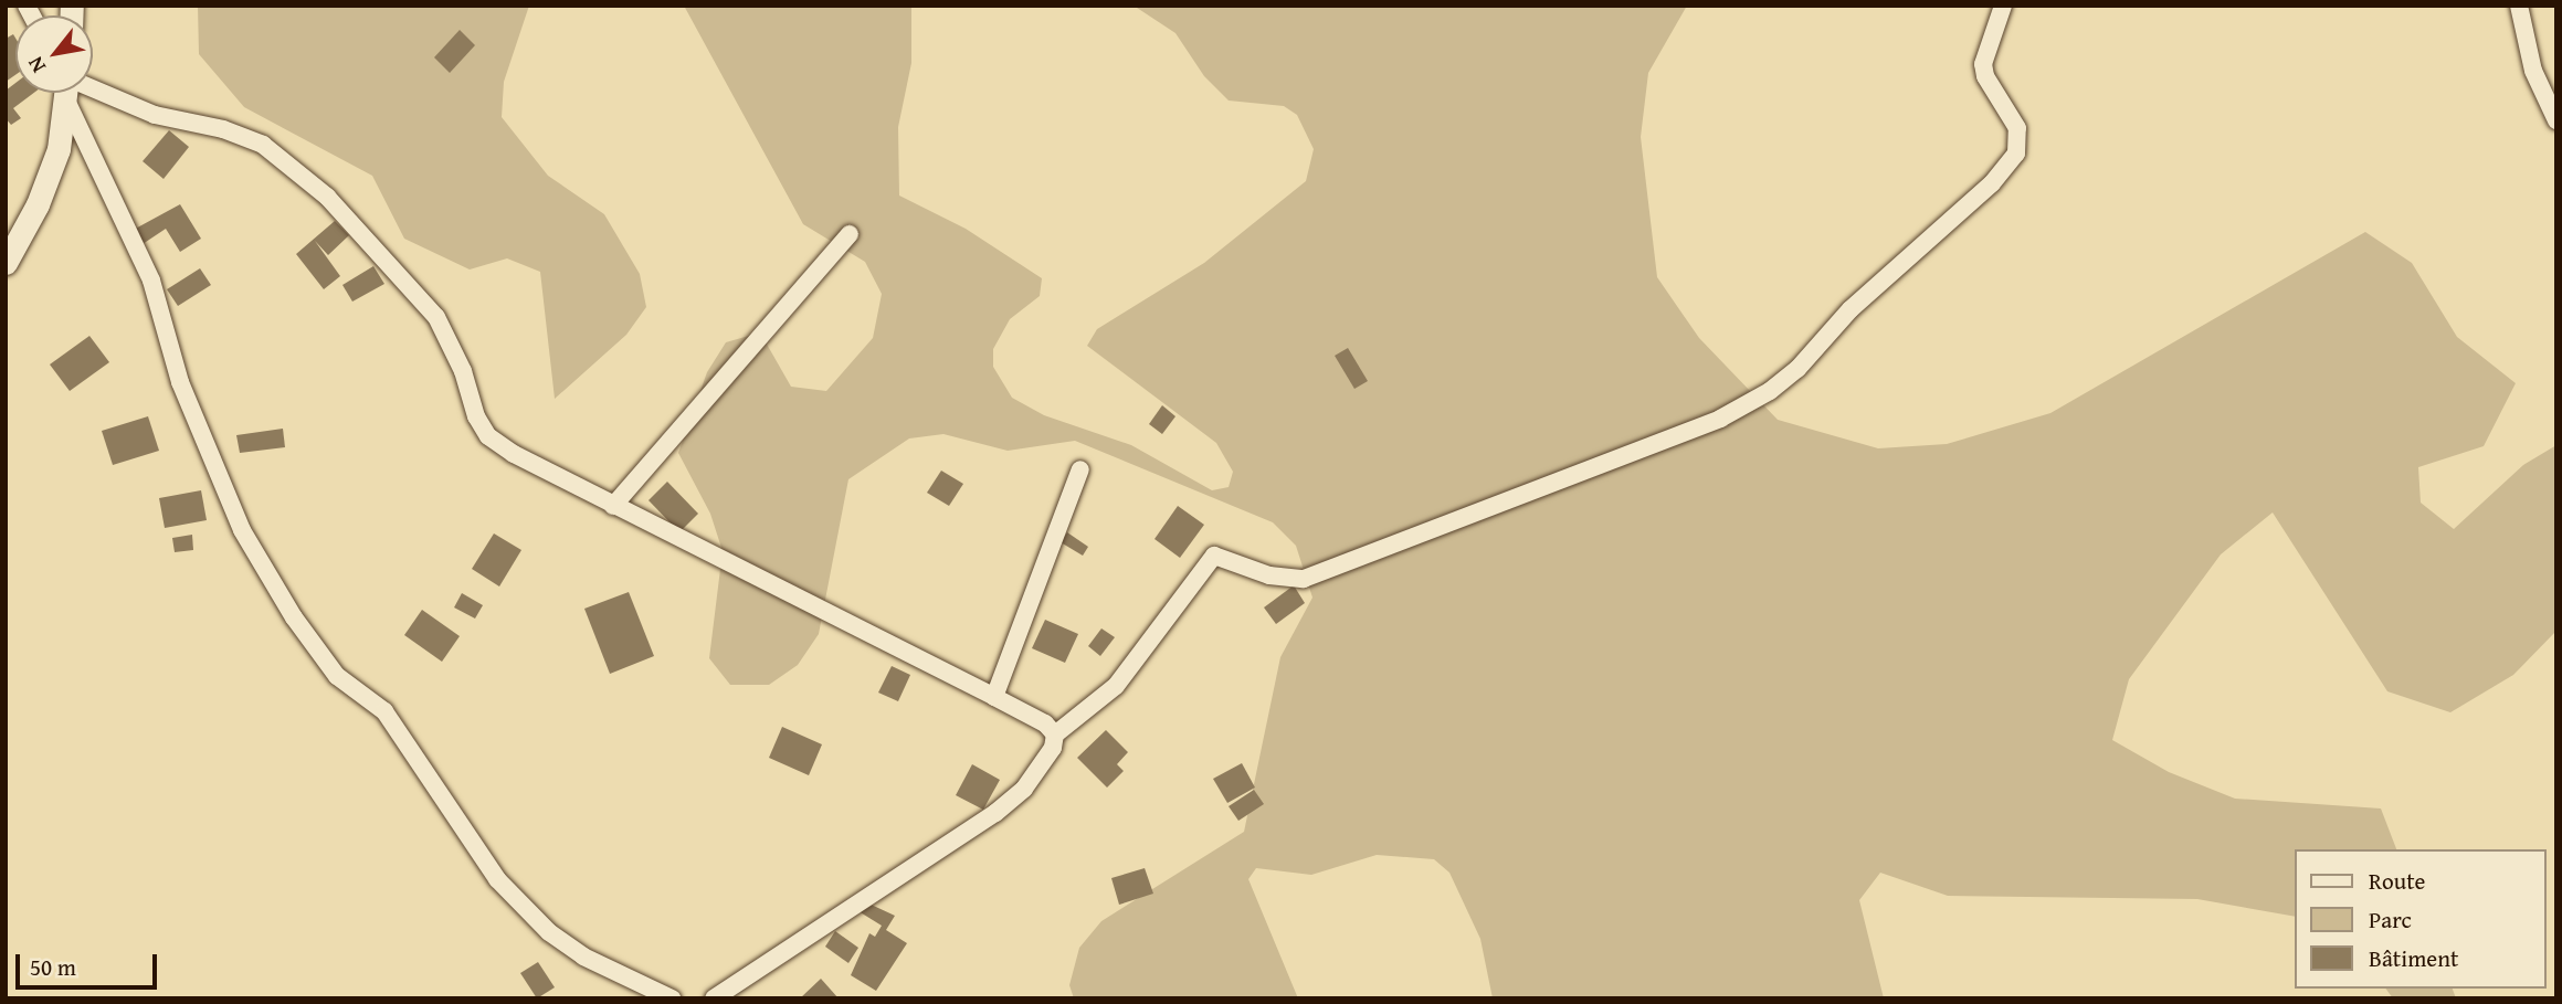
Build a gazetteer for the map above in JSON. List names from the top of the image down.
{
  "legend": ["Route", "Parc", "Bâtiment"],
  "scale_bar": "50 m",
  "north": "bottom left"
}
